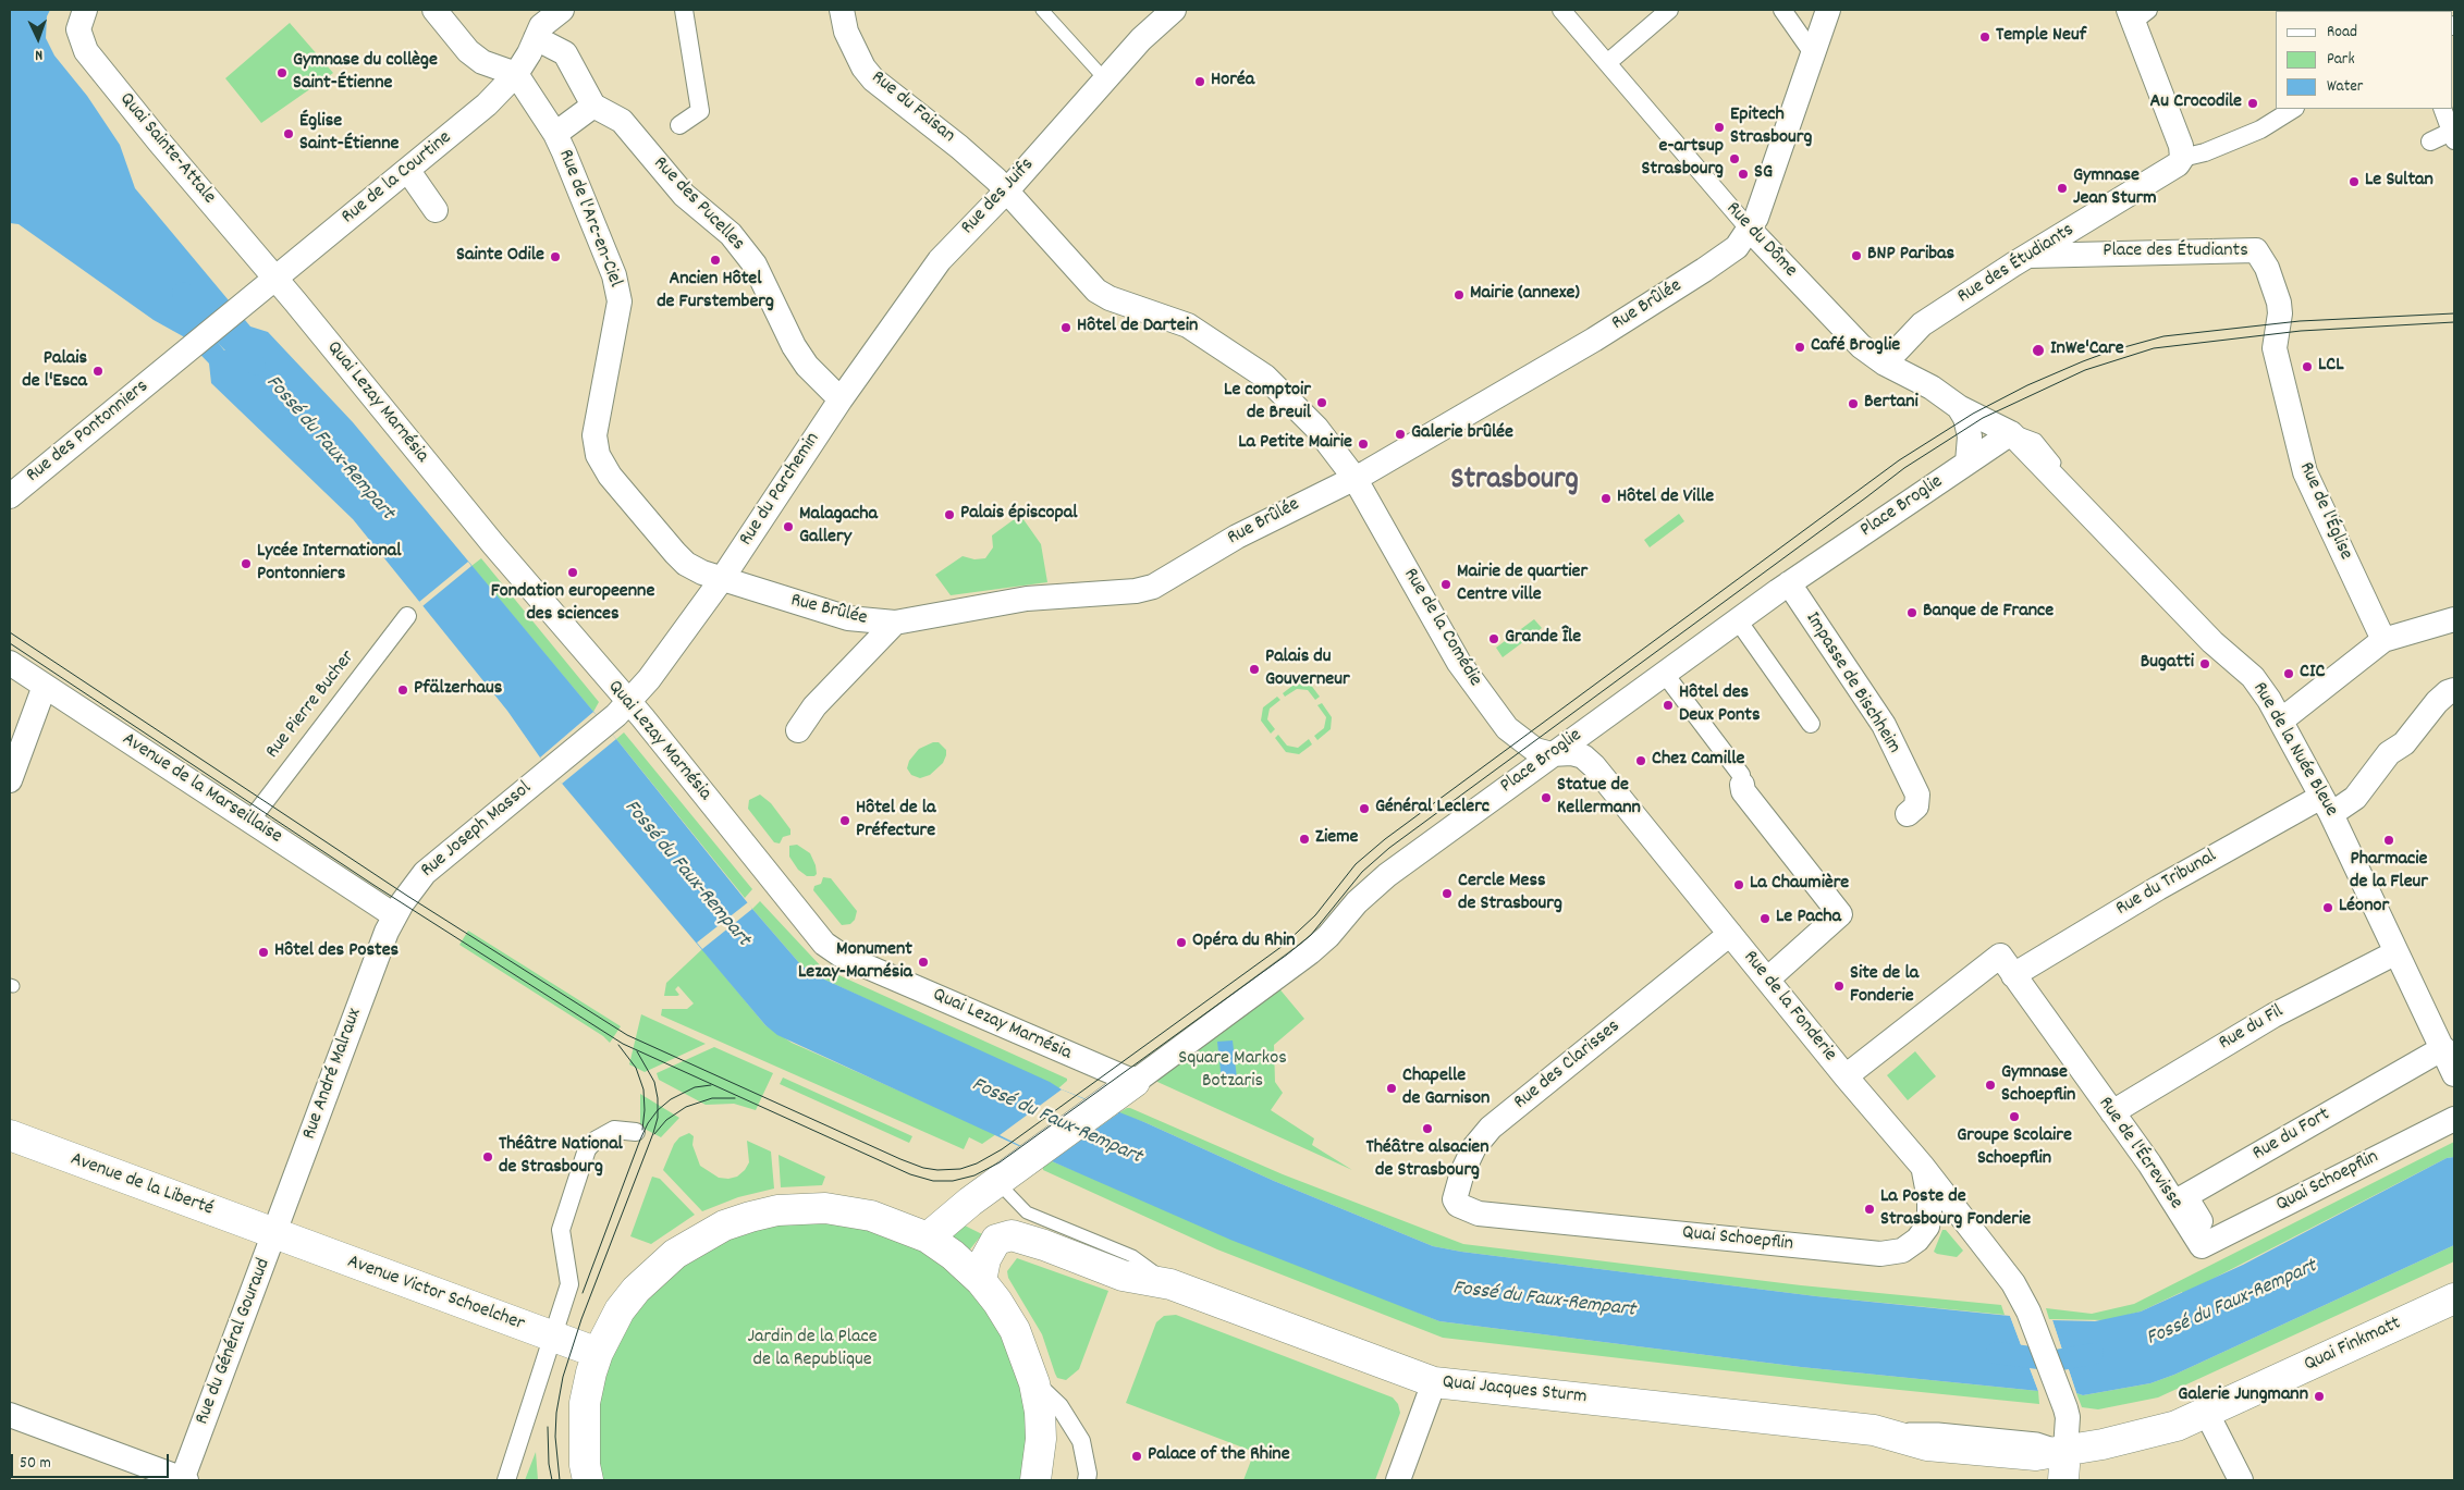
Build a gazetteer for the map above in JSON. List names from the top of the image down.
{
  "streets": {
    "street": [
      "Rue du Faisan",
      "Quai Sainte-Attale",
      "Rue de la Courtine",
      "Rue des Juifs",
      "Rue des Pucelles",
      "Rue de l'Arc-en-Ciel",
      "Rue du Dôme",
      "Place des Étudiants",
      "Rue des Étudiants",
      "Rue Brûlée",
      "Quai Lezay Marnésia",
      "Rue des Pontonniers",
      "Rue du Parchemin",
      "Place Broglie",
      "Rue de l'Église",
      "Rue de la Comédie",
      "Impasse de Bischheim",
      "Rue Pierre Bucher",
      "Rue de la Nuée Bleue",
      "Avenue de la Marseillaise",
      "Rue Joseph Massol",
      "Rue du Tribunal",
      "Rue de la Fonderie",
      "Rue du Fil",
      "Rue des Clarisses",
      "Rue André Malraux",
      "Rue du Fort",
      "Rue de l'Écrevisse",
      "Quai Schoepflin",
      "Avenue de la Liberté",
      "Avenue Victor Schoelcher",
      "Rue du Général Gouraud",
      "Quai Finkmatt",
      "Quai Jacques Sturm"
    ]
  },
  "crossings": [
    ["Rue du Faisan", "Rue des Juifs"],
    ["Rue du Faisan", "Rue Brûlée"],
    ["Rue du Faisan", "Rue de la Comédie"],
    ["Quai Sainte-Attale", "Rue de la Courtine"],
    ["Quai Sainte-Attale", "Quai Lezay Marnésia"],
    ["Rue de la Courtine", "Rue de l'Arc-en-Ciel"],
    ["Rue de la Courtine", "Quai Lezay Marnésia"],
    ["Rue de la Courtine", "Rue des Pontonniers"],
    ["Rue des Juifs", "Rue des Pucelles"],
    ["Rue des Juifs", "Rue du Parchemin"],
    ["Rue des Pucelles", "Rue du Parchemin"],
    ["Rue de l'Arc-en-Ciel", "Rue Brûlée"],
    ["Rue de l'Arc-en-Ciel", "Rue du Parchemin"],
    ["Rue du Dôme", "Rue des Étudiants"],
    ["Rue du Dôme", "Rue Brûlée"],
    ["Place des Étudiants", "Rue des Étudiants"],
    ["Place des Étudiants", "Rue de l'Église"],
    ["Rue Brûlée", "Rue du Parchemin"],
    ["Rue Brûlée", "Rue de la Comédie"],
    ["Quai Lezay Marnésia", "Rue du Parchemin"],
    ["Quai Lezay Marnésia", "Place Broglie"],
    ["Quai Lezay Marnésia", "Rue Joseph Massol"],
    ["Rue du Parchemin", "Rue Joseph Massol"],
    ["Place Broglie", "Rue de la Comédie"],
    ["Place Broglie", "Impasse de Bischheim"],
    ["Place Broglie", "Rue de la Nuée Bleue"],
    ["Place Broglie", "Rue de la Fonderie"],
    ["Rue de la Comédie", "Rue de la Fonderie"],
    ["Rue Pierre Bucher", "Avenue de la Marseillaise"],
    ["Rue de la Nuée Bleue", "Rue du Tribunal"],
    ["Rue de la Nuée Bleue", "Rue du Fil"],
    ["Rue de la Nuée Bleue", "Rue du Fort"],
    ["Avenue de la Marseillaise", "Rue Joseph Massol"],
    ["Avenue de la Marseillaise", "Rue André Malraux"],
    ["Rue Joseph Massol", "Rue André Malraux"],
    ["Rue du Tribunal", "Rue de la Fonderie"],
    ["Rue du Tribunal", "Rue de l'Écrevisse"],
    ["Rue de la Fonderie", "Rue des Clarisses"],
    ["Rue de la Fonderie", "Quai Schoepflin"],
    ["Rue de la Fonderie", "Quai Finkmatt"],
    ["Rue de la Fonderie", "Quai Jacques Sturm"],
    ["Rue du Fil", "Rue de l'Écrevisse"],
    ["Rue des Clarisses", "Quai Schoepflin"],
    ["Rue André Malraux", "Avenue de la Liberté"],
    ["Rue André Malraux", "Avenue Victor Schoelcher"],
    ["Rue André Malraux", "Rue du Général Gouraud"],
    ["Rue du Fort", "Rue de l'Écrevisse"],
    ["Rue du Fort", "Quai Schoepflin"],
    ["Rue de l'Écrevisse", "Quai Schoepflin"],
    ["Avenue de la Liberté", "Avenue Victor Schoelcher"],
    ["Avenue de la Liberté", "Rue du Général Gouraud"],
    ["Avenue Victor Schoelcher", "Rue du Général Gouraud"],
    ["Quai Finkmatt", "Quai Jacques Sturm"]
  ],
  "districts": ["Strasbourg"],
  "water": ["Fossé du Faux-Rempart"],
  "parks": ["Square Markos Botzaris", "Jardin de la Place de la Republique"],
  "places": [
    "Temple Neuf",
    "Gymnase du collège Saint-Étienne",
    "Horéa",
    "Au Crocodile",
    "Epitech Strasbourg",
    "Église Saint-Étienne",
    "e-artsup Strasbourg",
    "SG",
    "Le Sultan",
    "Gymnase Jean Sturm",
    "BNP Paribas",
    "Sainte Odile",
    "Ancien Hôtel de Furstemberg",
    "Mairie (annexe)",
    "Hôtel de Dartein",
    "Café Broglie",
    "InWe'Care",
    "LCL",
    "Palais de l'Esca",
    "Le comptoir de Breuil",
    "Bertani",
    "Galerie brûlée",
    "La Petite Mairie",
    "Hôtel de Ville",
    "Palais épiscopal",
    "Malagacha Gallery",
    "Lycée International Pontonniers",
    "Fondation europeenne des sciences",
    "Mairie de quartier Centre ville",
    "Banque de France",
    "Grande Île",
    "Bugatti",
    "Palais du Gouverneur",
    "CIC",
    "Pfälzerhaus",
    "Hôtel des Deux Ponts",
    "Chez Camille",
    "Statue de Kellermann",
    "Général Leclerc",
    "Hôtel de la Préfecture",
    "Zieme",
    "Pharmacie de la Fleur",
    "La Chaumière",
    "Cercle Mess de Strasbourg",
    "Léonor",
    "Le Pacha",
    "Opéra du Rhin",
    "Hôtel des Postes",
    "Monument Lezay-Marnésia",
    "Site de la Fonderie",
    "Gymnase Schoepflin",
    "Chapelle de Garnison",
    "Groupe Scolaire Schoepflin",
    "Théâtre alsacien de Strasbourg",
    "Théâtre National de Strasbourg",
    "La Poste de Strasbourg Fonderie",
    "Galerie Jungmann",
    "Palace of the Rhine"
  ],
  "legend": ["Road", "Park", "Water"],
  "scale_bar": "50 m",
  "north": "bottom"
}
